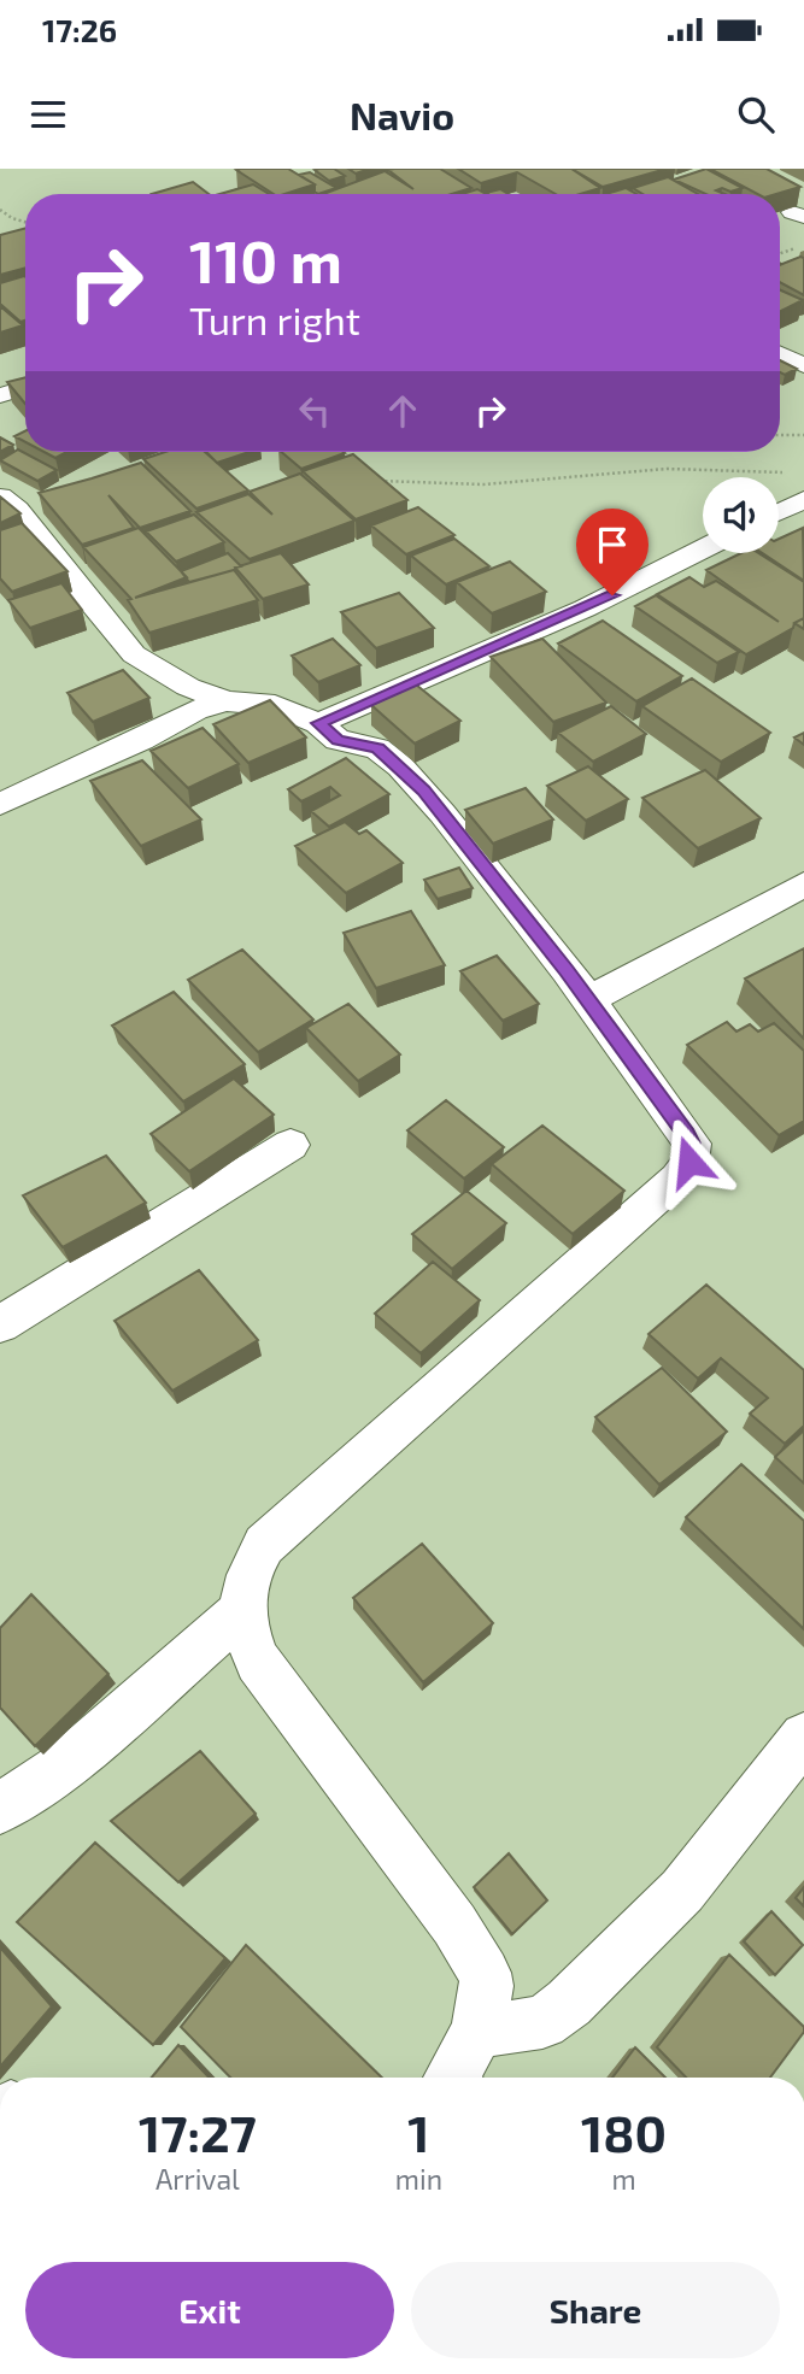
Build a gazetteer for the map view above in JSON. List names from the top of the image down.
{
  "page": {
    "status": "17:26",
    "header": "Navio",
    "turn": ["110 m", "Turn right"],
    "eta": [
      "17:27",
      "Arrival",
      "1",
      "min",
      "180",
      "m"
    ],
    "buttons": ["Exit", "Share"]
  }
}
